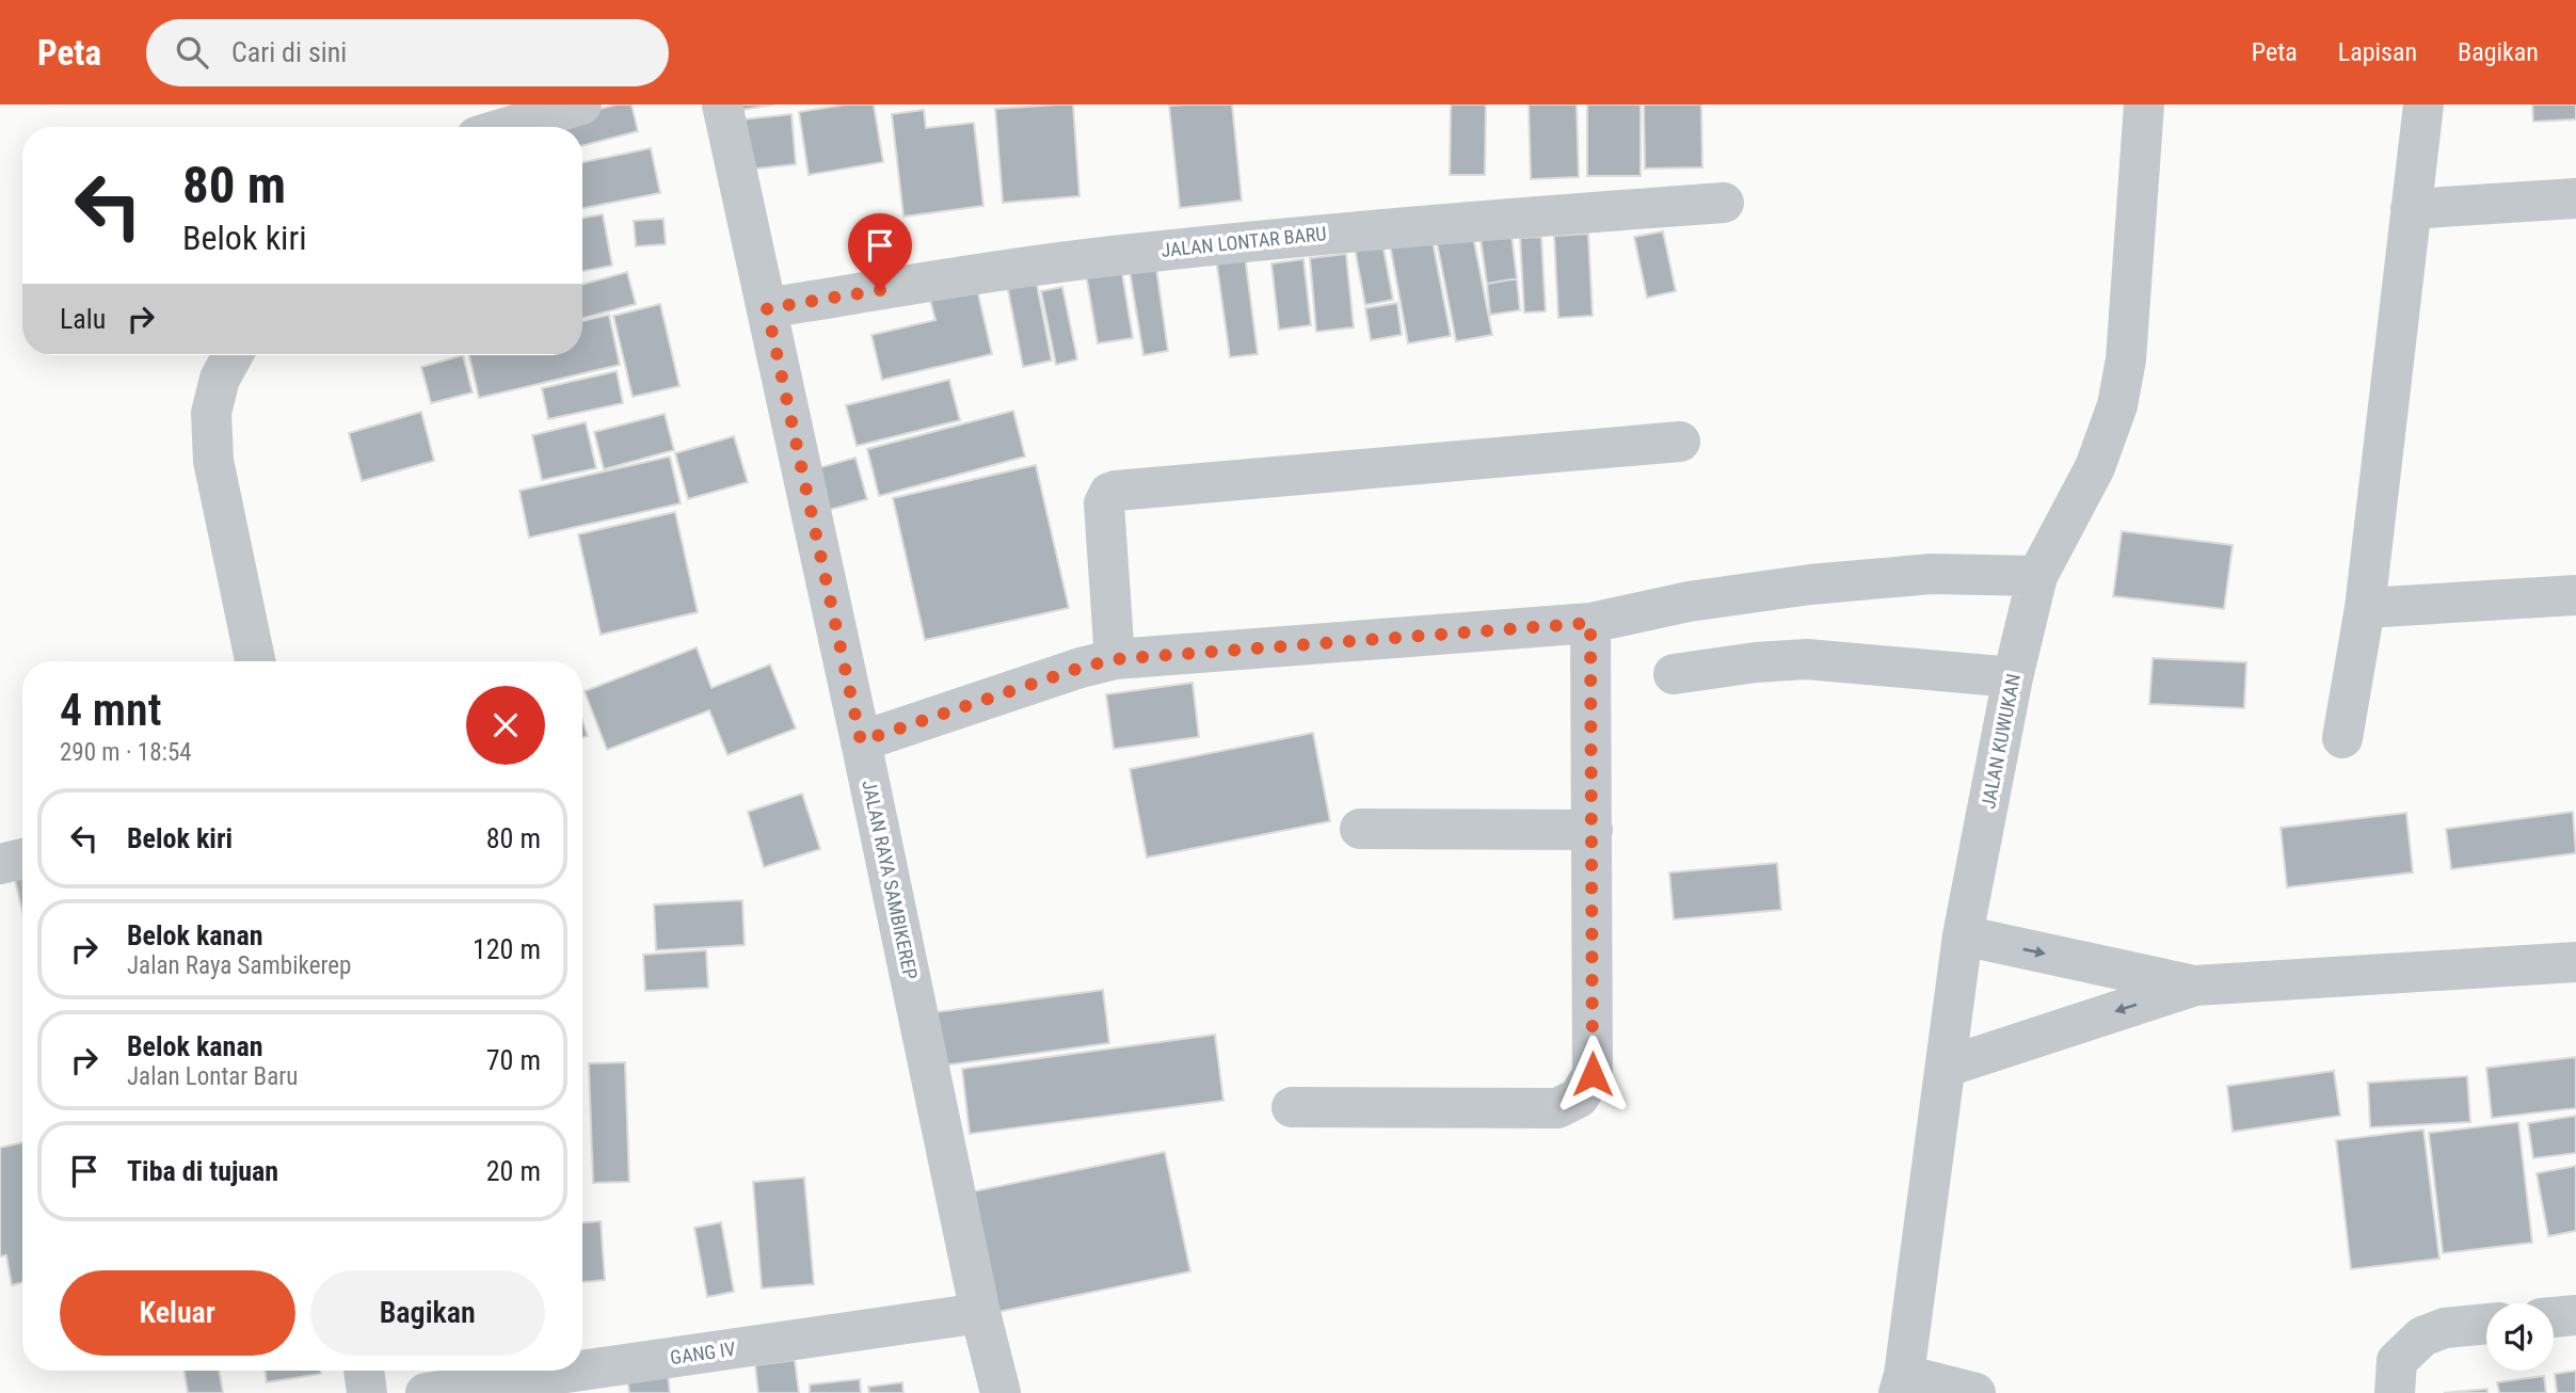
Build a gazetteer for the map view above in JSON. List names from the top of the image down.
{
  "streets": {
    "street": [
      "JALAN LONTAR BARU",
      "JALAN KUWUKAN",
      "JALAN RAYA SAMBIKEREP",
      "GANG IV"
    ]
  },
  "crossings": [
    ["JALAN LONTAR BARU", "JALAN RAYA SAMBIKEREP"],
    ["JALAN RAYA SAMBIKEREP", "GANG IV"]
  ],
  "page": {
    "header": "Peta",
    "search": "Cari di sini",
    "nav": ["Peta", "Lapisan", "Bagikan"],
    "turn": ["80 m", "Belok kiri"],
    "then": "Lalu",
    "heading": ["4 mnt", "290 m · 18:54"],
    "list": [
      {
        "name": "Belok kiri",
        "value": "80 m"
      },
      {
        "name": "Belok kanan",
        "note": "Jalan Raya Sambikerep",
        "value": "120 m"
      },
      {
        "name": "Belok kanan",
        "note": "Jalan Lontar Baru",
        "value": "70 m"
      },
      {
        "name": "Tiba di tujuan",
        "value": "20 m"
      }
    ],
    "buttons": ["Keluar", "Bagikan"]
  }
}
